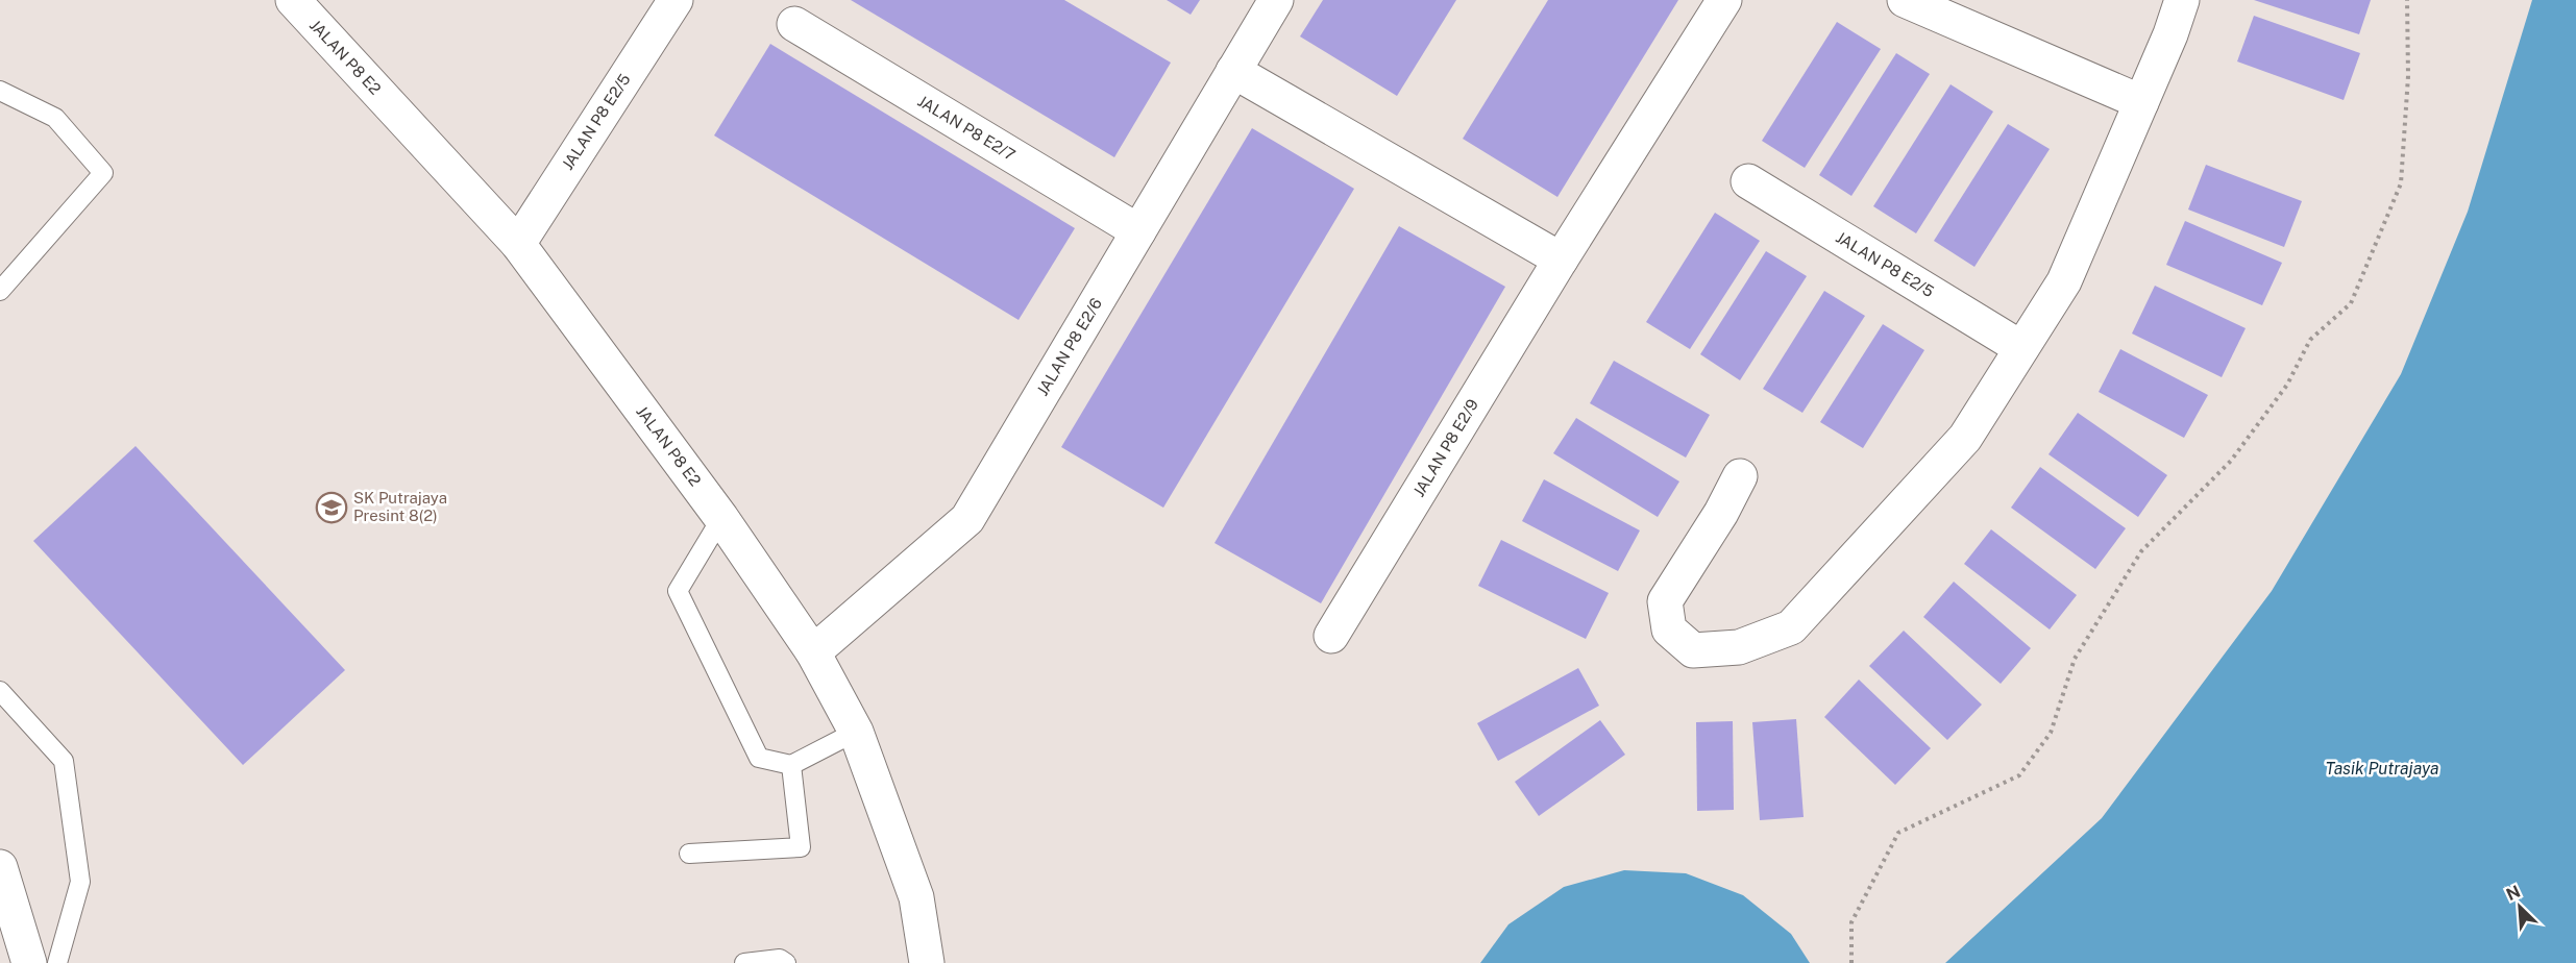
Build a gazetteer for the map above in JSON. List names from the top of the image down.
{
  "streets": {
    "street": [
      "JALAN P8 E2",
      "JALAN P8 E2/5",
      "JALAN P8 E2/7",
      "JALAN P8 E2/6",
      "JALAN P8 E2/9"
    ]
  },
  "crossings": [
    ["JALAN P8 E2", "JALAN P8 E2/5"],
    ["JALAN P8 E2", "JALAN P8 E2/6"],
    ["JALAN P8 E2/7", "JALAN P8 E2/6"]
  ],
  "water": ["Tasik Putrajaya"],
  "places": {
    "school or university": ["SK Putrajaya Presint 8(2)"]
  },
  "north": "top left"
}
